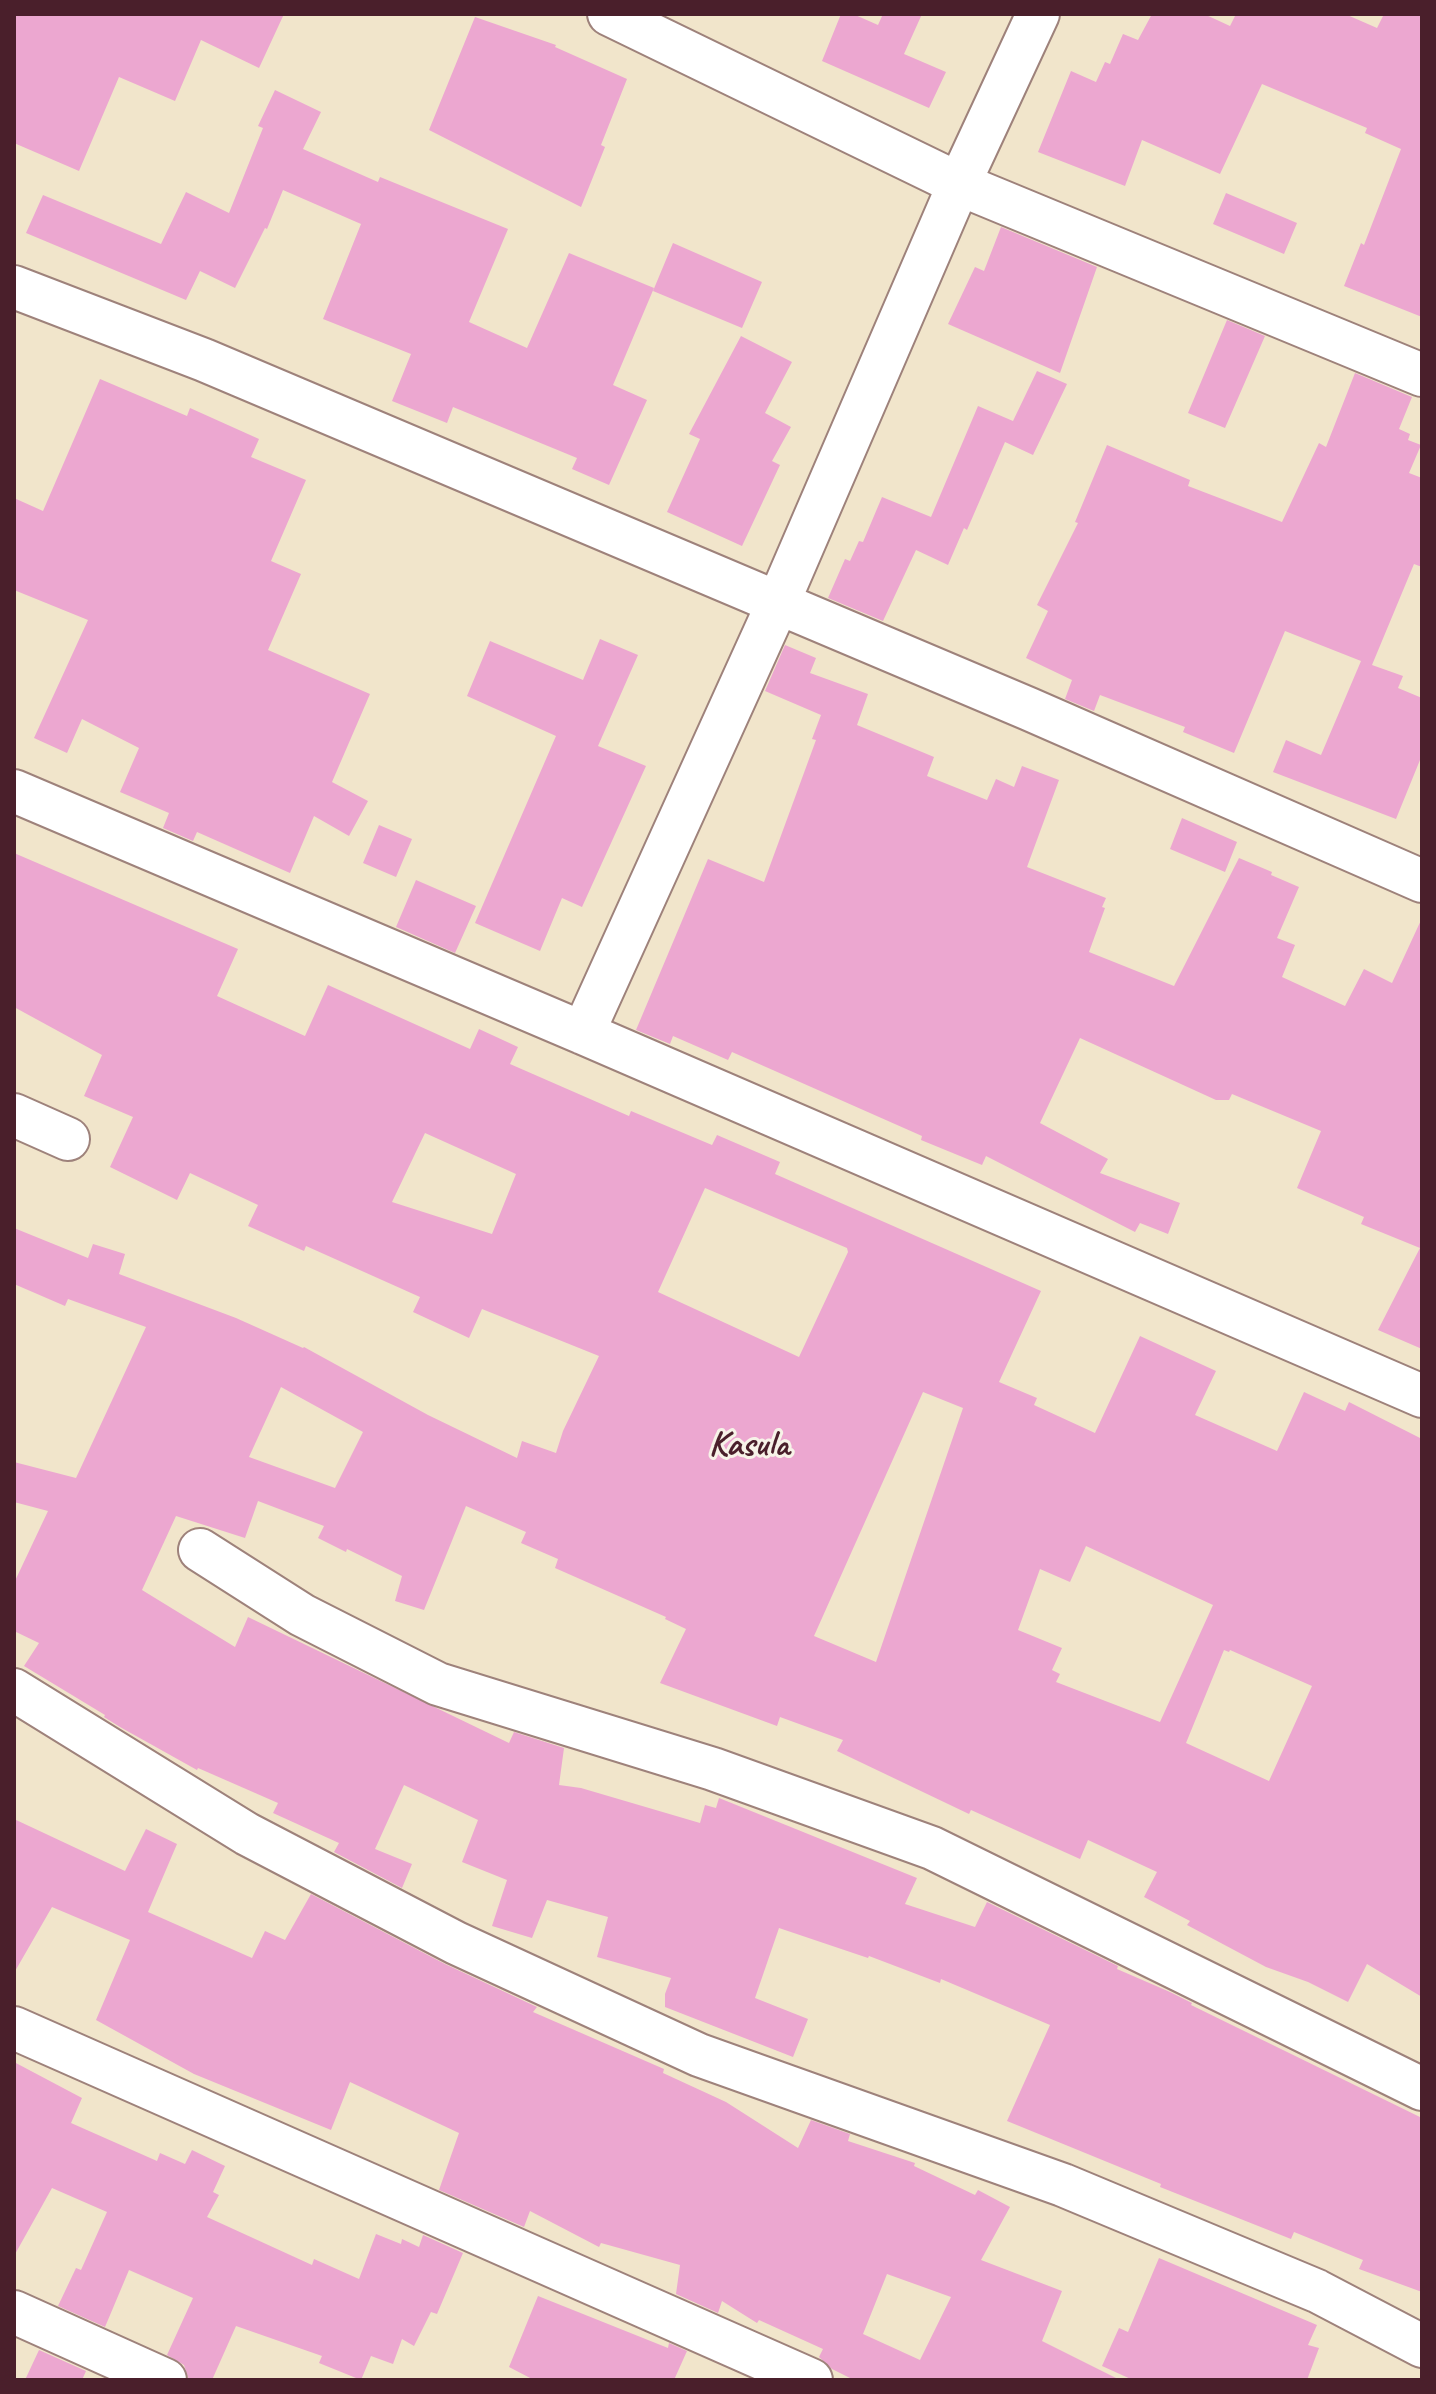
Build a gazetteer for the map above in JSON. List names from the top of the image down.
{
  "districts": ["Kasula"]
}
